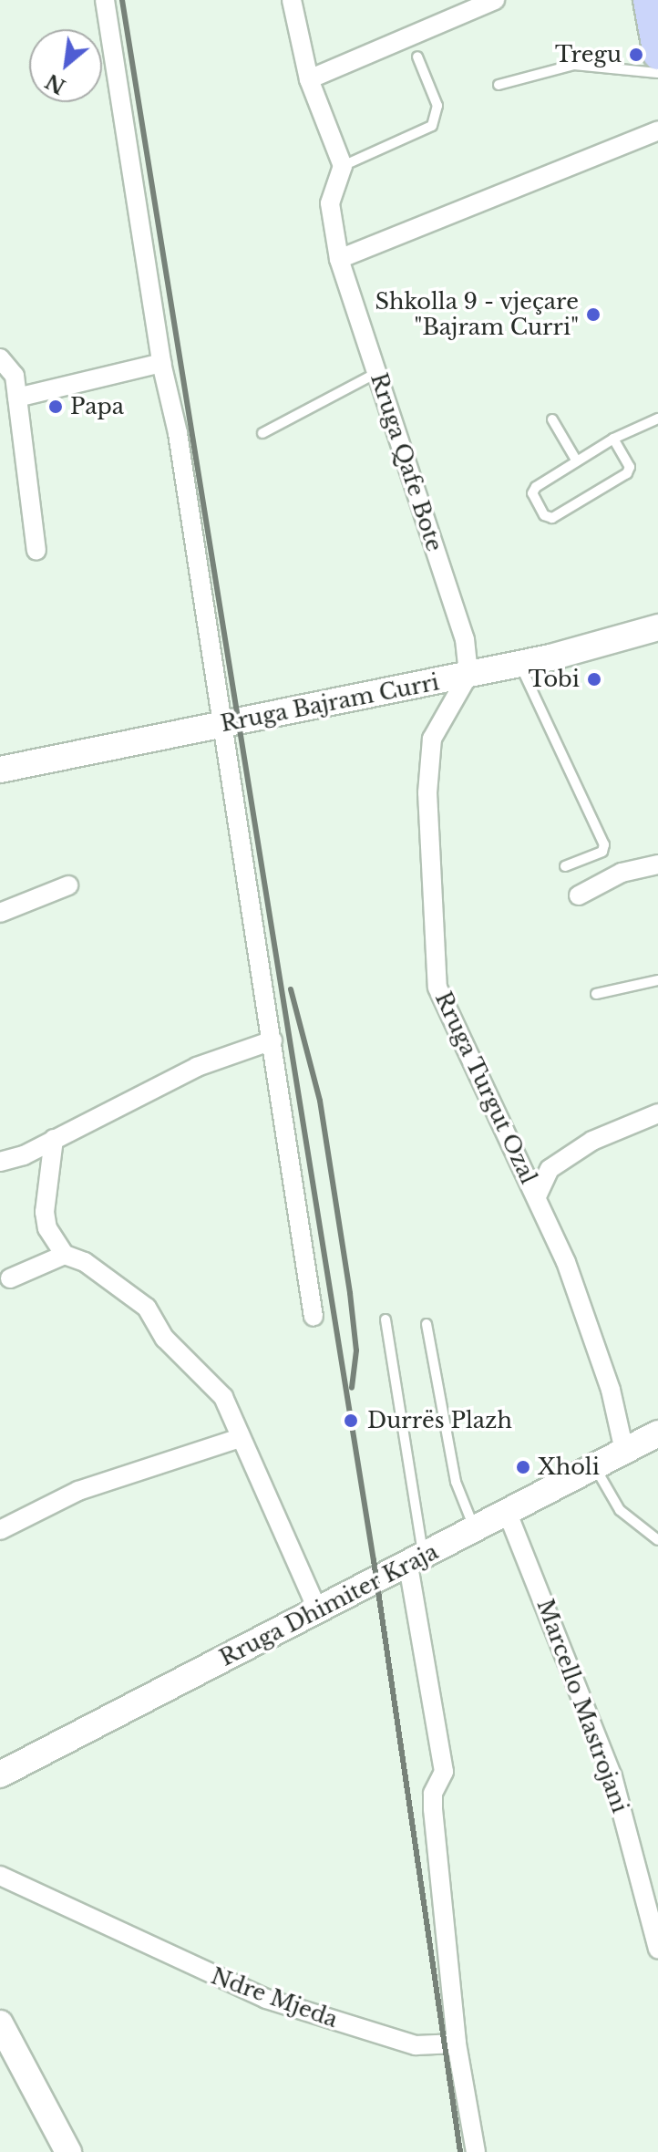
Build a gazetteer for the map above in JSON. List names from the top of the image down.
{
  "streets": {
    "street": [
      "Rruga Qafe Bote",
      "Rruga Bajram Curri",
      "Rruga Turgut Ozal",
      "Rruga Dhimiter Kraja",
      "Marcello Mastrojani",
      "Ndre Mjeda"
    ]
  },
  "crossings": [
    ["Rruga Qafe Bote", "Rruga Bajram Curri"],
    ["Rruga Qafe Bote", "Rruga Turgut Ozal"],
    ["Rruga Bajram Curri", "Rruga Turgut Ozal"],
    ["Rruga Turgut Ozal", "Rruga Dhimiter Kraja"],
    ["Rruga Dhimiter Kraja", "Marcello Mastrojani"]
  ],
  "places": [
    "Tregu",
    "Shkolla 9 - vjeçare \"Bajram Curri\"",
    "Papa",
    "Tobi",
    "Durrës Plazh",
    "Xholi"
  ],
  "north": "bottom left"
}
